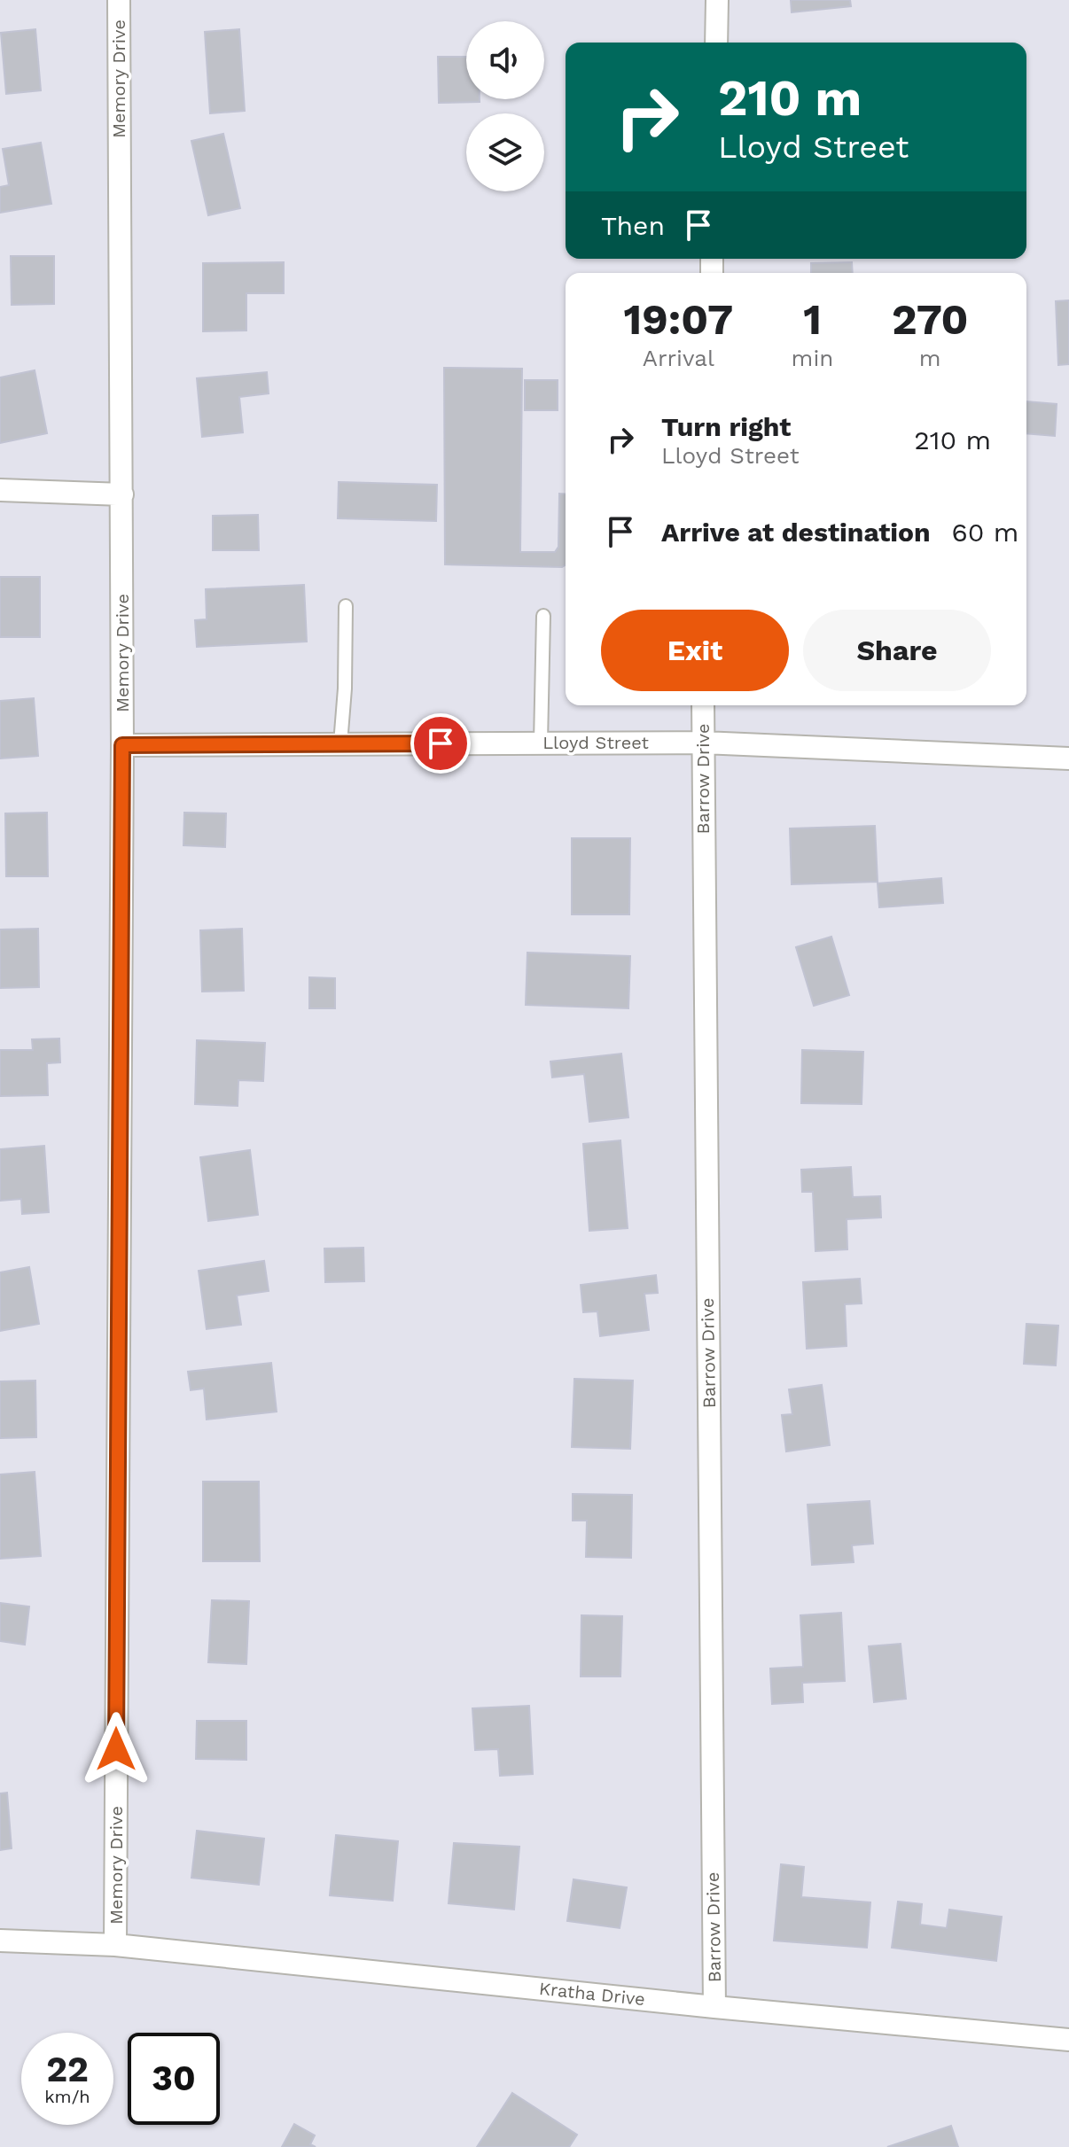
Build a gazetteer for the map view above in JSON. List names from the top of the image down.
{
  "streets": {
    "street": [
      "Memory Drive",
      "Lloyd Street",
      "Barrow Drive",
      "Kratha Drive"
    ]
  },
  "crossings": [
    ["Memory Drive", "Lloyd Street"],
    ["Memory Drive", "Kratha Drive"],
    ["Lloyd Street", "Barrow Drive"],
    ["Barrow Drive", "Kratha Drive"]
  ],
  "page": {
    "turn": ["210 m", "Lloyd Street"],
    "then": "Then",
    "eta": [
      "19:07",
      "Arrival",
      "1",
      "min",
      "270",
      "m"
    ],
    "list": [
      {
        "name": "Turn right",
        "note": "Lloyd Street",
        "value": "210 m"
      },
      {
        "name": "Arrive at destination",
        "value": "60 m"
      }
    ],
    "buttons": ["Exit", "Share"],
    "speed": "22 km/h",
    "limit": "30"
  }
}
